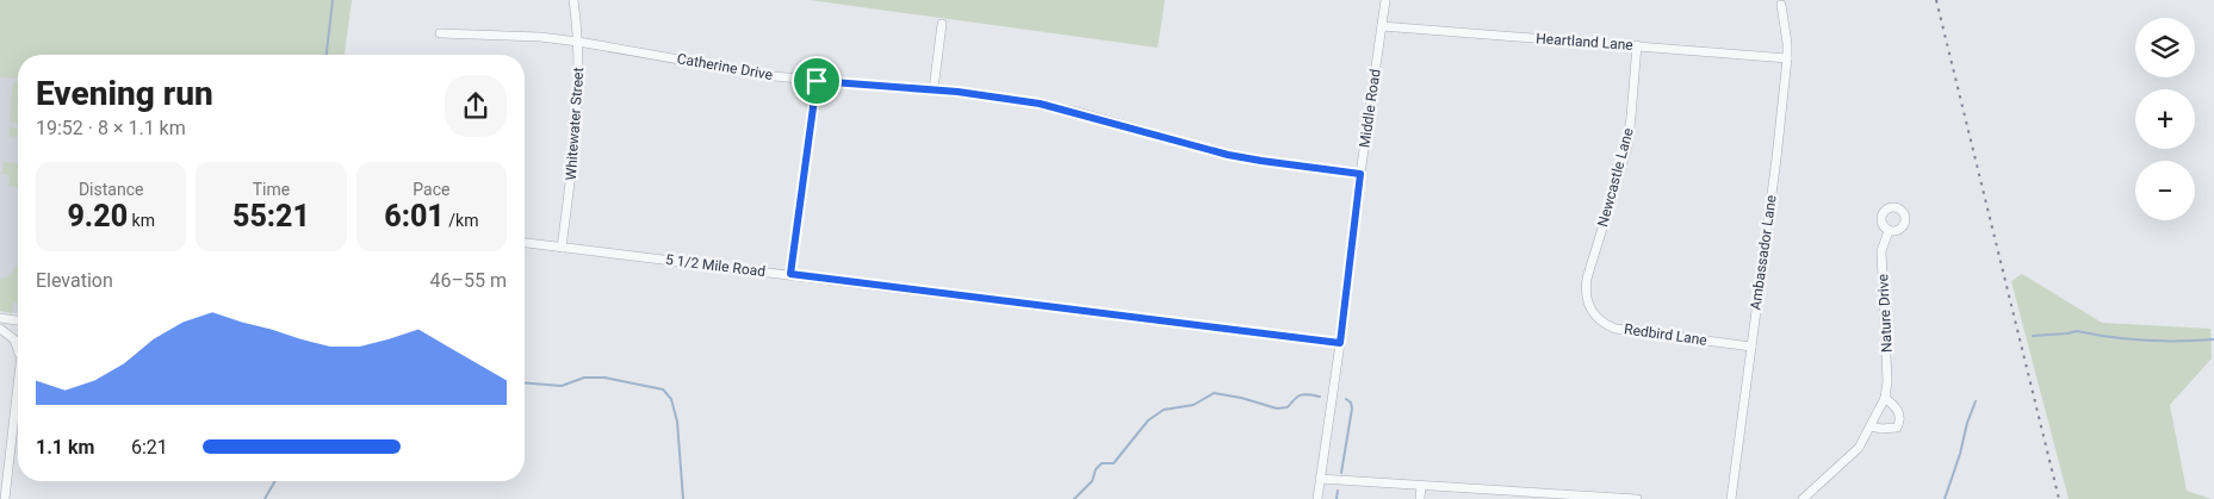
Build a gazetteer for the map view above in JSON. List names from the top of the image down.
{
  "streets": {
    "street": [
      "Heartland Lane",
      "Catherine Drive",
      "Middle Road",
      "Whitewater Street",
      "Newcastle Lane",
      "Ambassador Lane",
      "5 1/2 Mile Road",
      "Nature Drive",
      "Redbird Lane"
    ]
  },
  "crossings": [
    ["Heartland Lane", "Middle Road"],
    ["Heartland Lane", "Newcastle Lane"],
    ["Heartland Lane", "Ambassador Lane"],
    ["Catherine Drive", "Middle Road"],
    ["Catherine Drive", "Whitewater Street"],
    ["Middle Road", "5 1/2 Mile Road"],
    ["Whitewater Street", "5 1/2 Mile Road"],
    ["Newcastle Lane", "Redbird Lane"],
    ["Ambassador Lane", "Redbird Lane"]
  ],
  "page": {
    "map_buttons": ["+", "−"],
    "heading": ["Evening run", "19:52 · 8 × 1.1 km"],
    "stats": [
      ["Distance", "9.20 km"],
      ["Time", "55:21"],
      ["Pace", "6:01 /km"]
    ],
    "chart": ["Elevation", "46–55 m"],
    "list": [
      {
        "name": "1.1 km",
        "note": "6:21"
      }
    ]
  }
}
